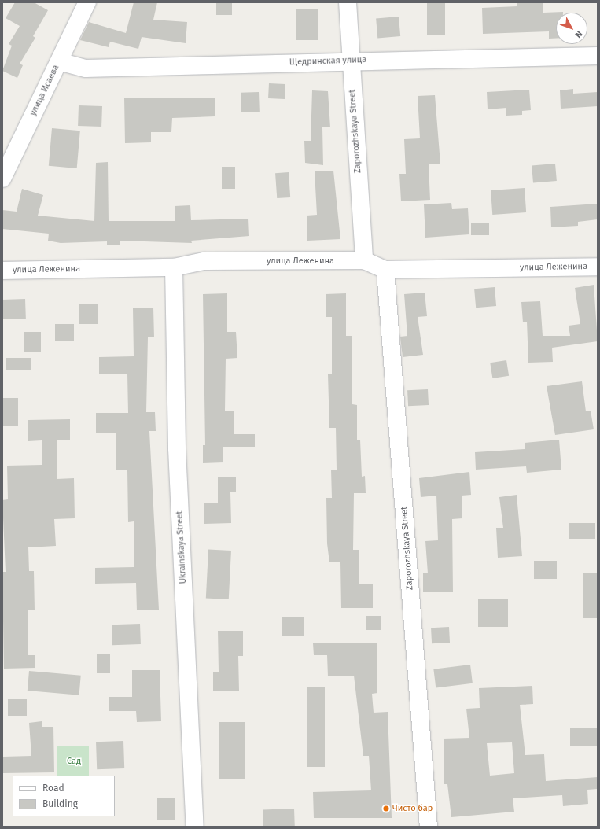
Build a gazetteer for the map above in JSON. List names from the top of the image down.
{
  "streets": {
    "street": [
      "Щедринская улица",
      "улица Исаева",
      "Zaporozhskaya Street",
      "улица Леженина",
      "Ukrainskaya Street"
    ]
  },
  "crossings": [
    ["Щедринская улица", "улица Исаева"],
    ["Щедринская улица", "Zaporozhskaya Street"],
    ["Zaporozhskaya Street", "улица Леженина"],
    ["улица Леженина", "Ukrainskaya Street"]
  ],
  "parks": ["Сад"],
  "places": ["Чисто бар"],
  "legend": ["Road", "Building"],
  "north": "bottom right"
}
